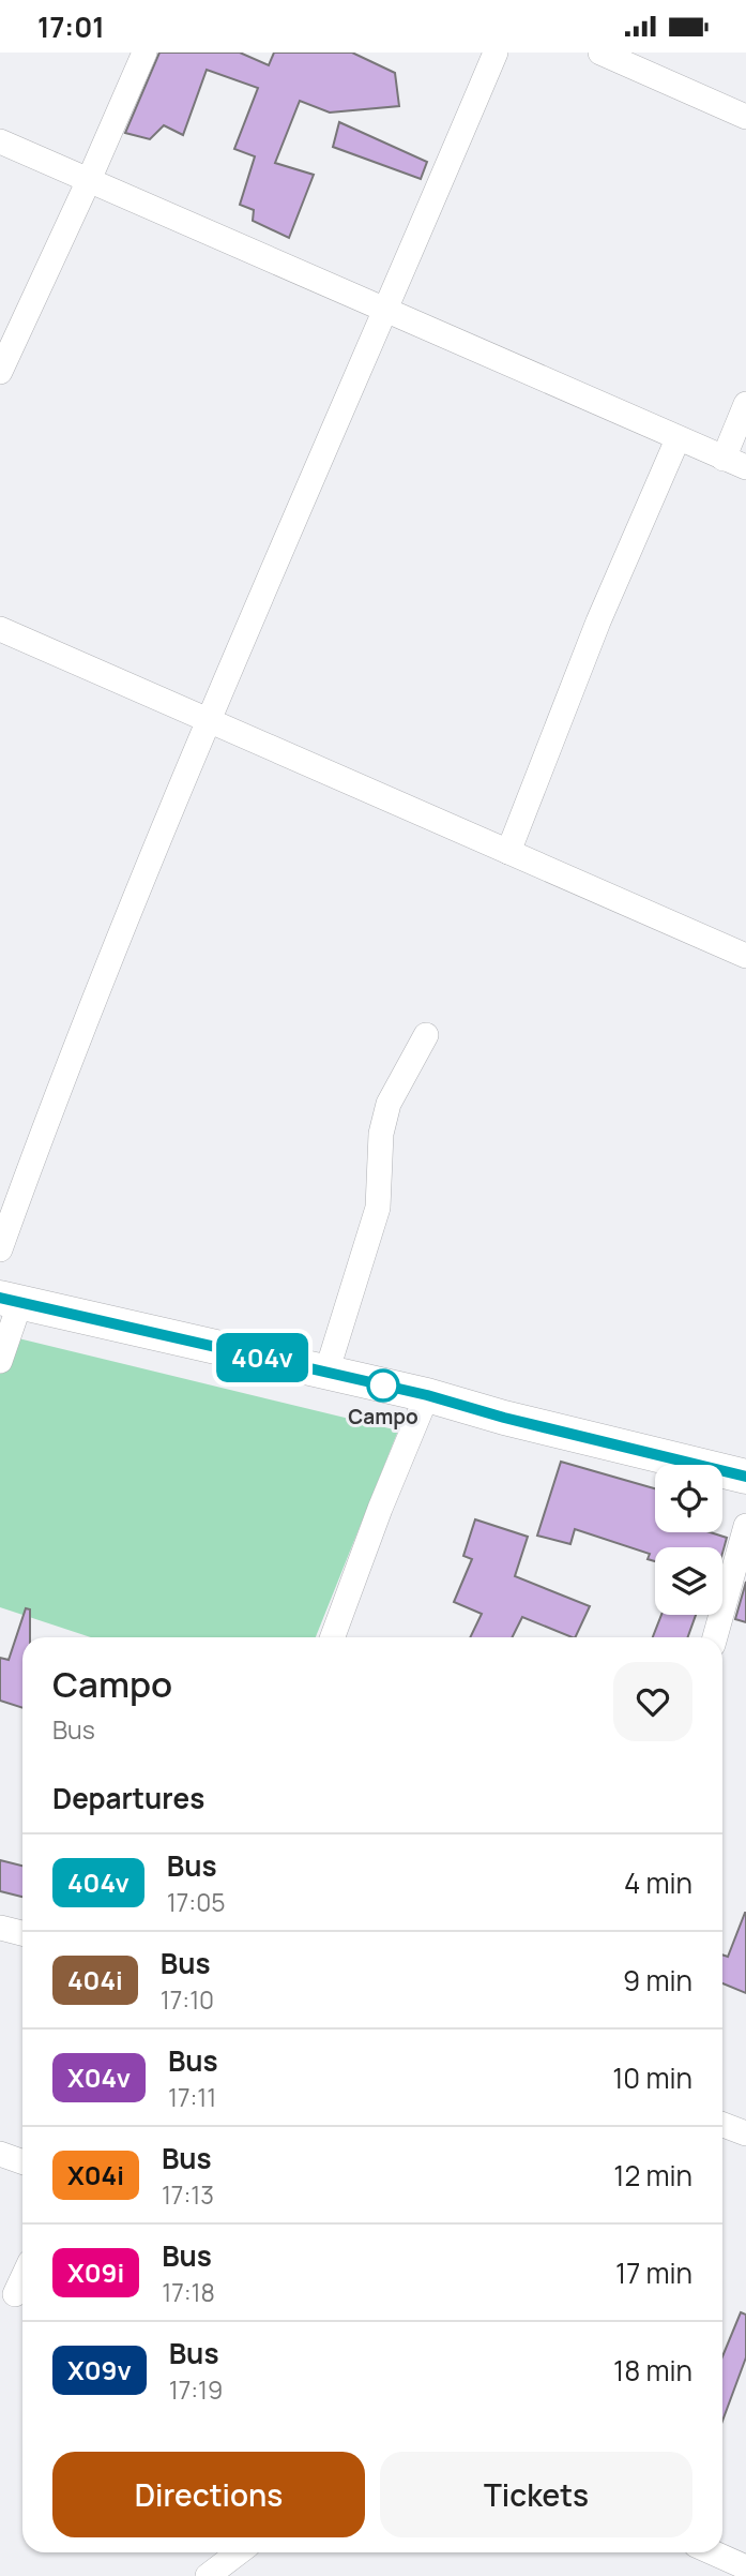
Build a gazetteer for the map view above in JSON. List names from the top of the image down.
{
  "places": ["Campo"],
  "lines": ["bus line 404v"],
  "page": {
    "status": "17:01",
    "on_map": "404v",
    "heading": [
      ["Campo", "Bus"],
      "Departures"
    ],
    "list": [
      {
        "mark": "404v",
        "name": "Bus",
        "note": "17:05",
        "value": "4 min"
      },
      {
        "mark": "404i",
        "name": "Bus",
        "note": "17:10",
        "value": "9 min"
      },
      {
        "mark": "X04v",
        "name": "Bus",
        "note": "17:11",
        "value": "10 min"
      },
      {
        "mark": "X04i",
        "name": "Bus",
        "note": "17:13",
        "value": "12 min"
      },
      {
        "mark": "X09i",
        "name": "Bus",
        "note": "17:18",
        "value": "17 min"
      },
      {
        "mark": "X09v",
        "name": "Bus",
        "note": "17:19",
        "value": "18 min"
      }
    ],
    "buttons": ["Directions", "Tickets"]
  }
}
